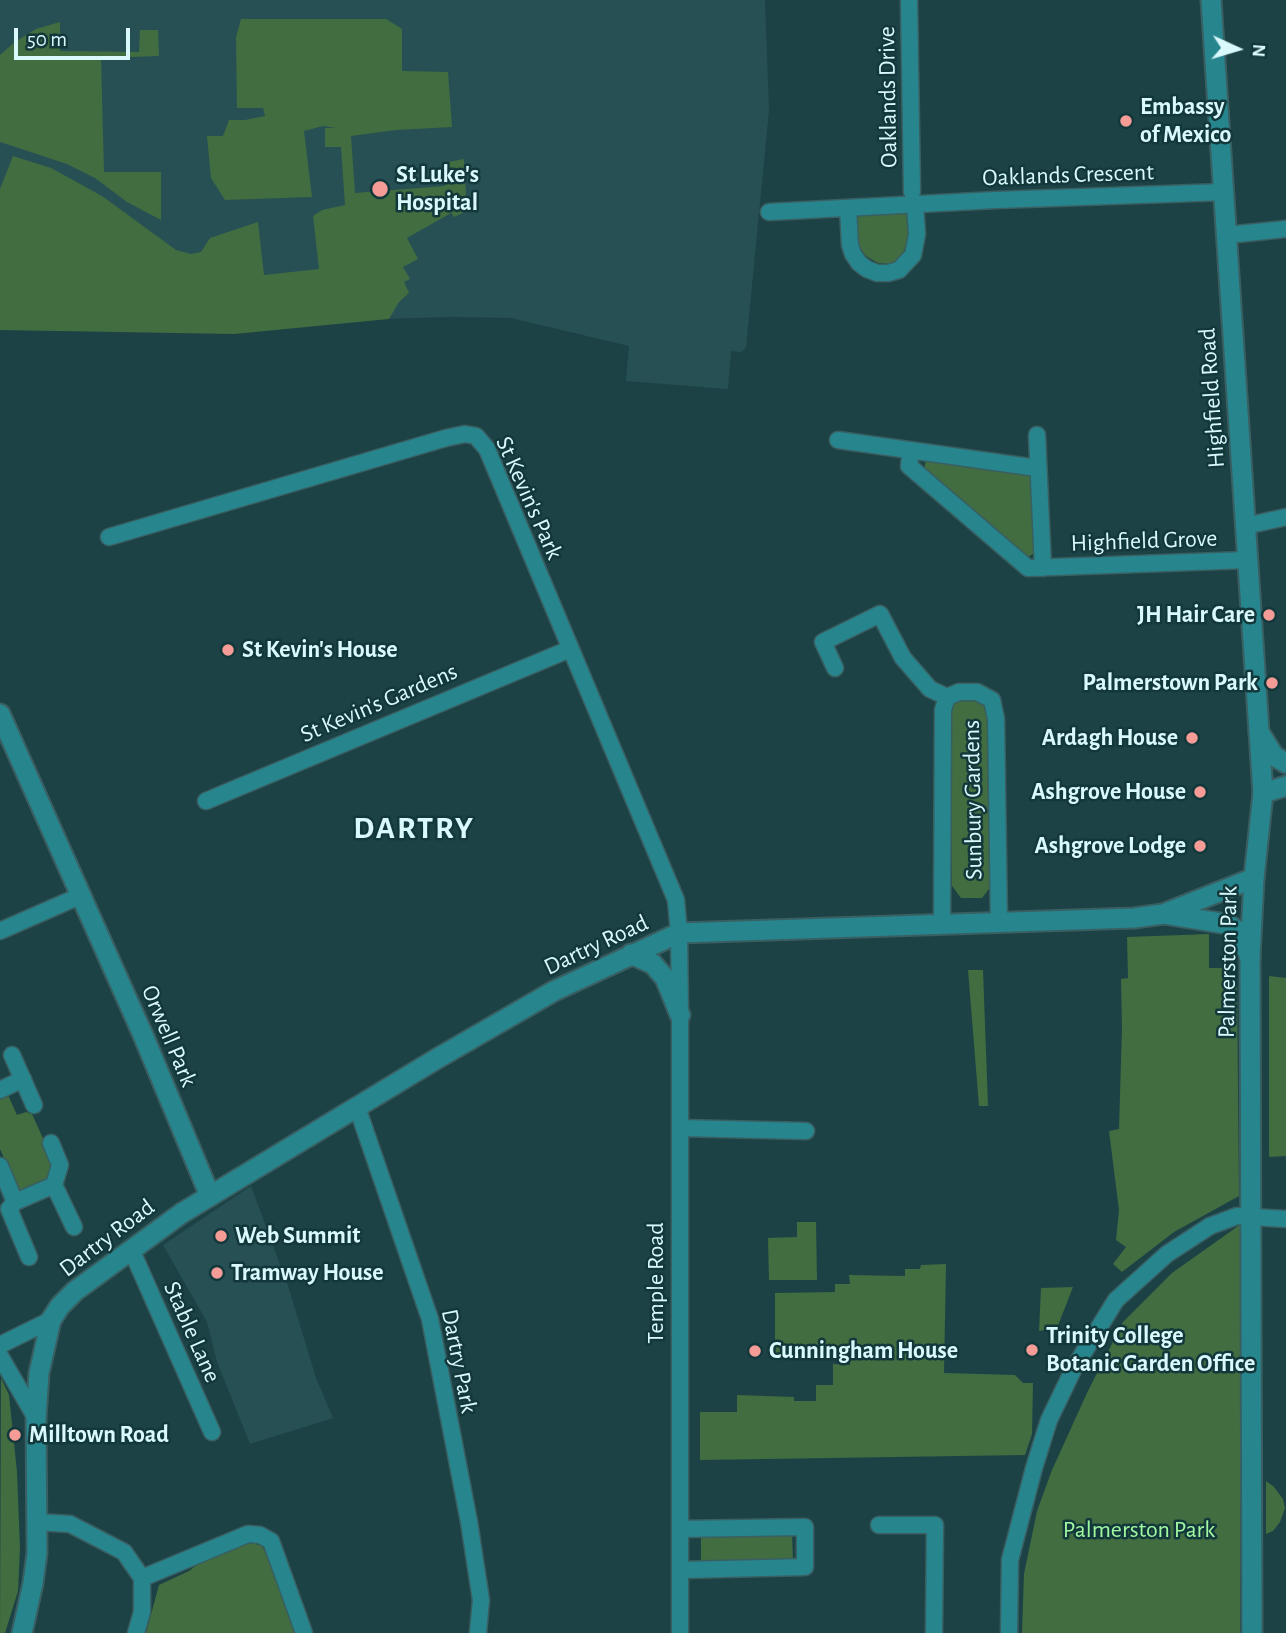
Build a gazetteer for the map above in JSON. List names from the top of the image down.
{
  "streets": {
    "street": [
      "Oaklands Drive",
      "Oaklands Crescent",
      "Highfield Road",
      "St Kevin's Park",
      "Highfield Grove",
      "St Kevin's Gardens",
      "Sunbury Gardens",
      "Dartry Road",
      "Palmerston Park",
      "Orwell Park",
      "Temple Road",
      "Stable Lane",
      "Dartry Park"
    ]
  },
  "crossings": [
    ["Oaklands Drive", "Oaklands Crescent"],
    ["Oaklands Crescent", "Highfield Road"],
    ["Highfield Road", "Highfield Grove"],
    ["Highfield Road", "Palmerston Park"],
    ["St Kevin's Park", "St Kevin's Gardens"],
    ["St Kevin's Park", "Dartry Road"],
    ["St Kevin's Park", "Temple Road"],
    ["Sunbury Gardens", "Dartry Road"],
    ["Dartry Road", "Palmerston Park"],
    ["Dartry Road", "Orwell Park"],
    ["Dartry Road", "Temple Road"],
    ["Dartry Road", "Stable Lane"],
    ["Dartry Road", "Dartry Park"]
  ],
  "districts": ["DARTRY"],
  "parks": ["Palmerston Park"],
  "places": [
    "Embassy of Mexico",
    "St Luke's Hospital",
    "JH Hair Care",
    "St Kevin's House",
    "Palmerstown Park",
    "Ardagh House",
    "Ashgrove House",
    "Ashgrove Lodge",
    "Web Summit",
    "Tramway House",
    "Trinity College Botanic Garden Office",
    "Cunningham House",
    "Milltown Road"
  ],
  "scale_bar": "50 m",
  "north": "right"
}
